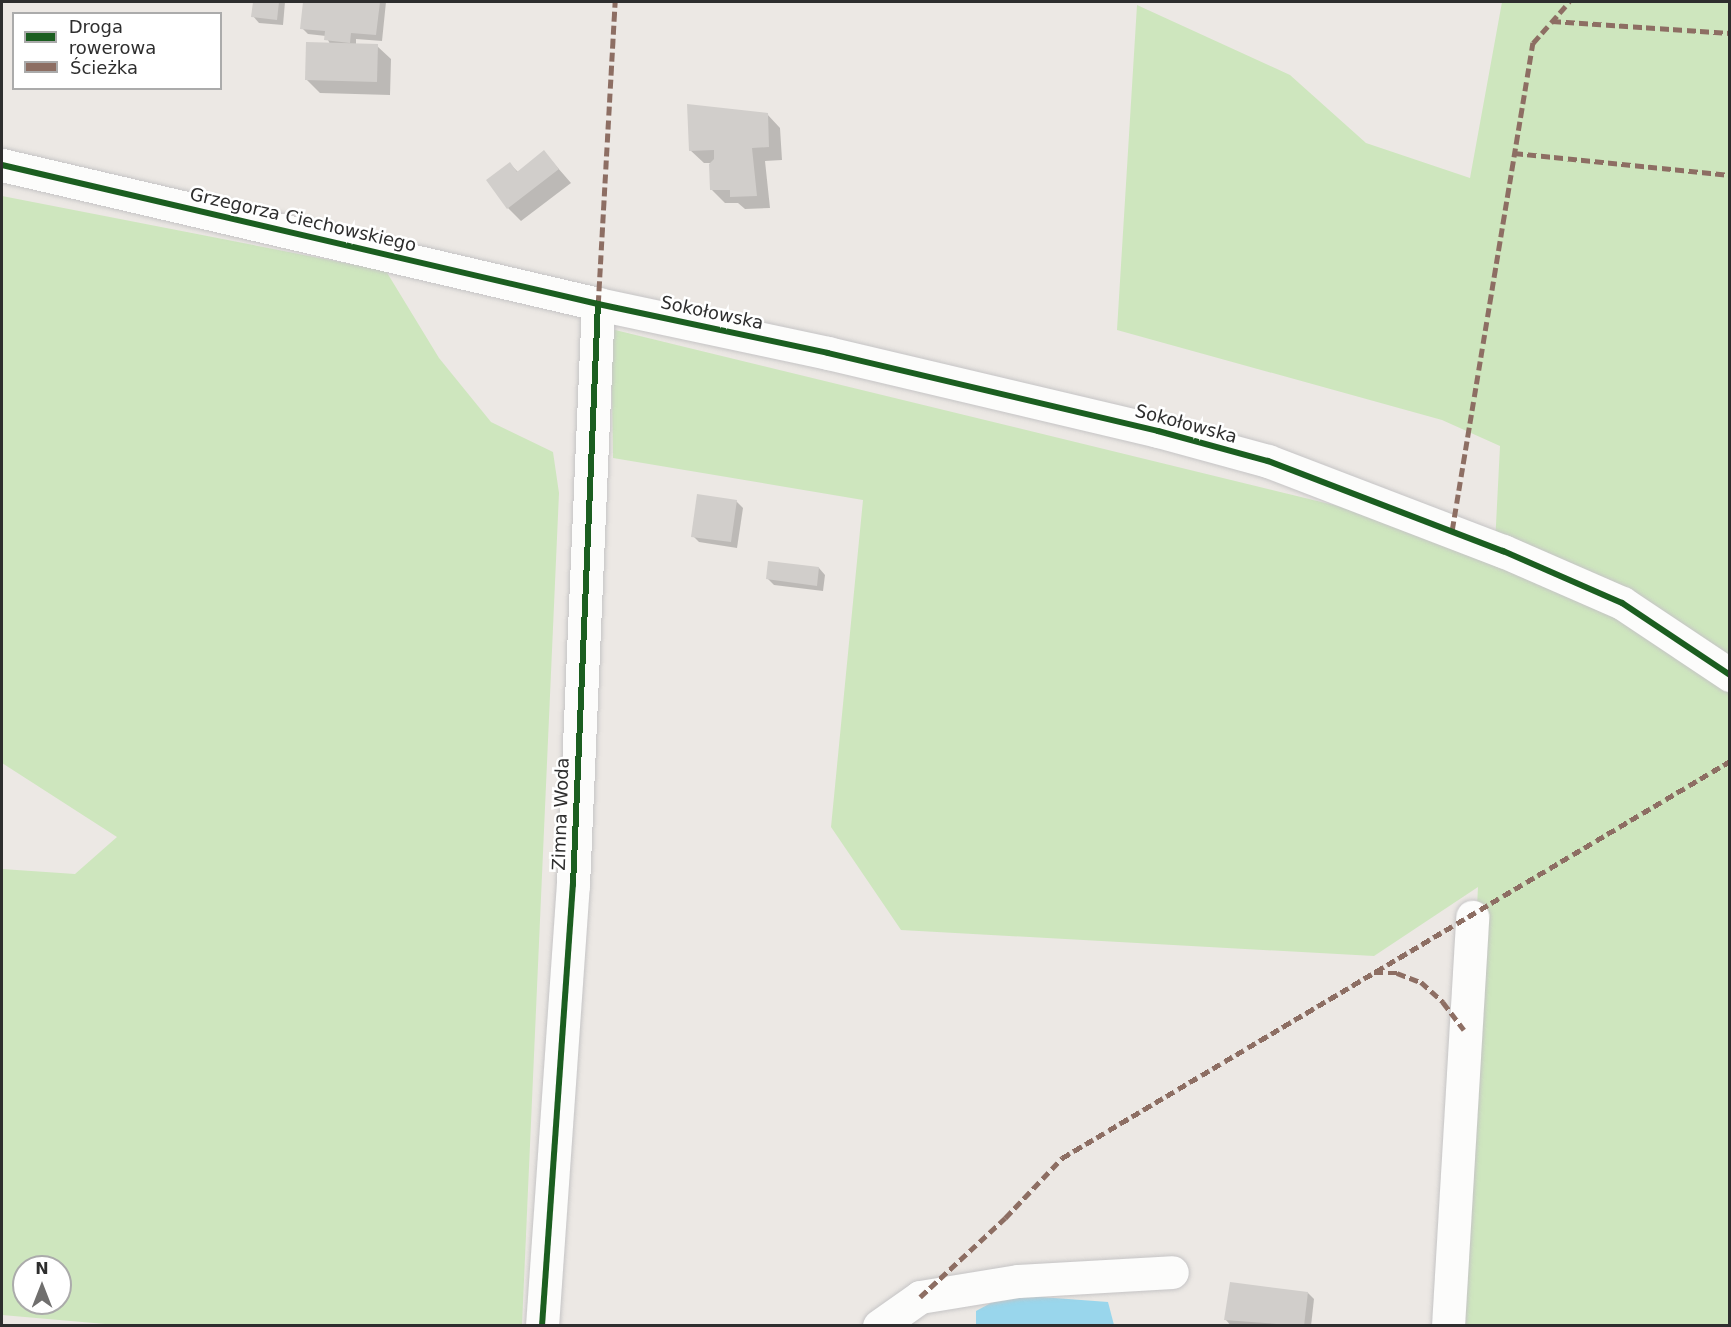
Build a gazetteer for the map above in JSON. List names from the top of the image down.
{
  "streets": {
    "street": ["Grzegorza Ciechowskiego", "Sokołowska", "Zimna Woda"]
  },
  "crossings": [
    ["Grzegorza Ciechowskiego", "Sokołowska"],
    ["Grzegorza Ciechowskiego", "Zimna Woda"],
    ["Sokołowska", "Zimna Woda"]
  ],
  "legend": ["Droga rowerowa", "Ścieżka"],
  "north": "top"
}
